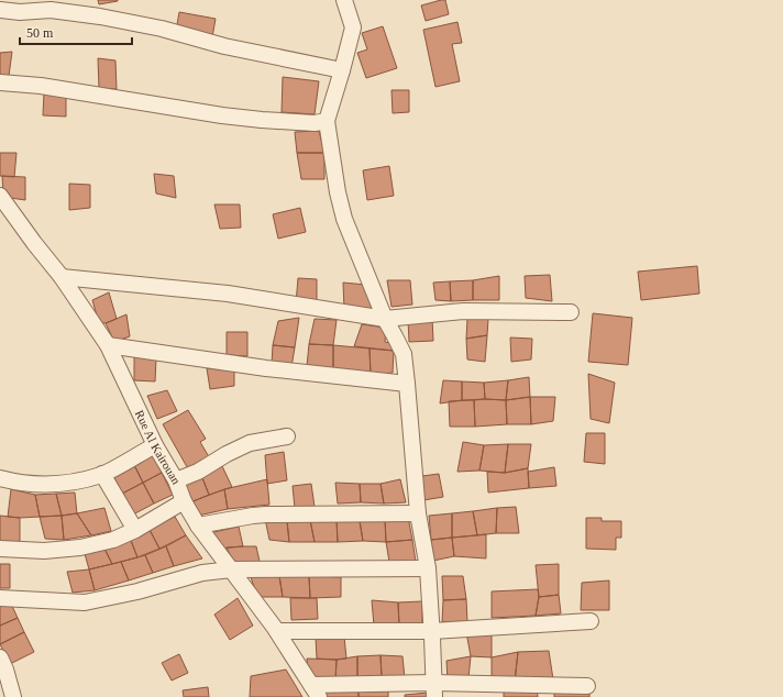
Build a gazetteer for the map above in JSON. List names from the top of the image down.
{
  "streets": {
    "street": ["Rue Al Kairouan"]
  },
  "scale_bar": "50 m"
}
